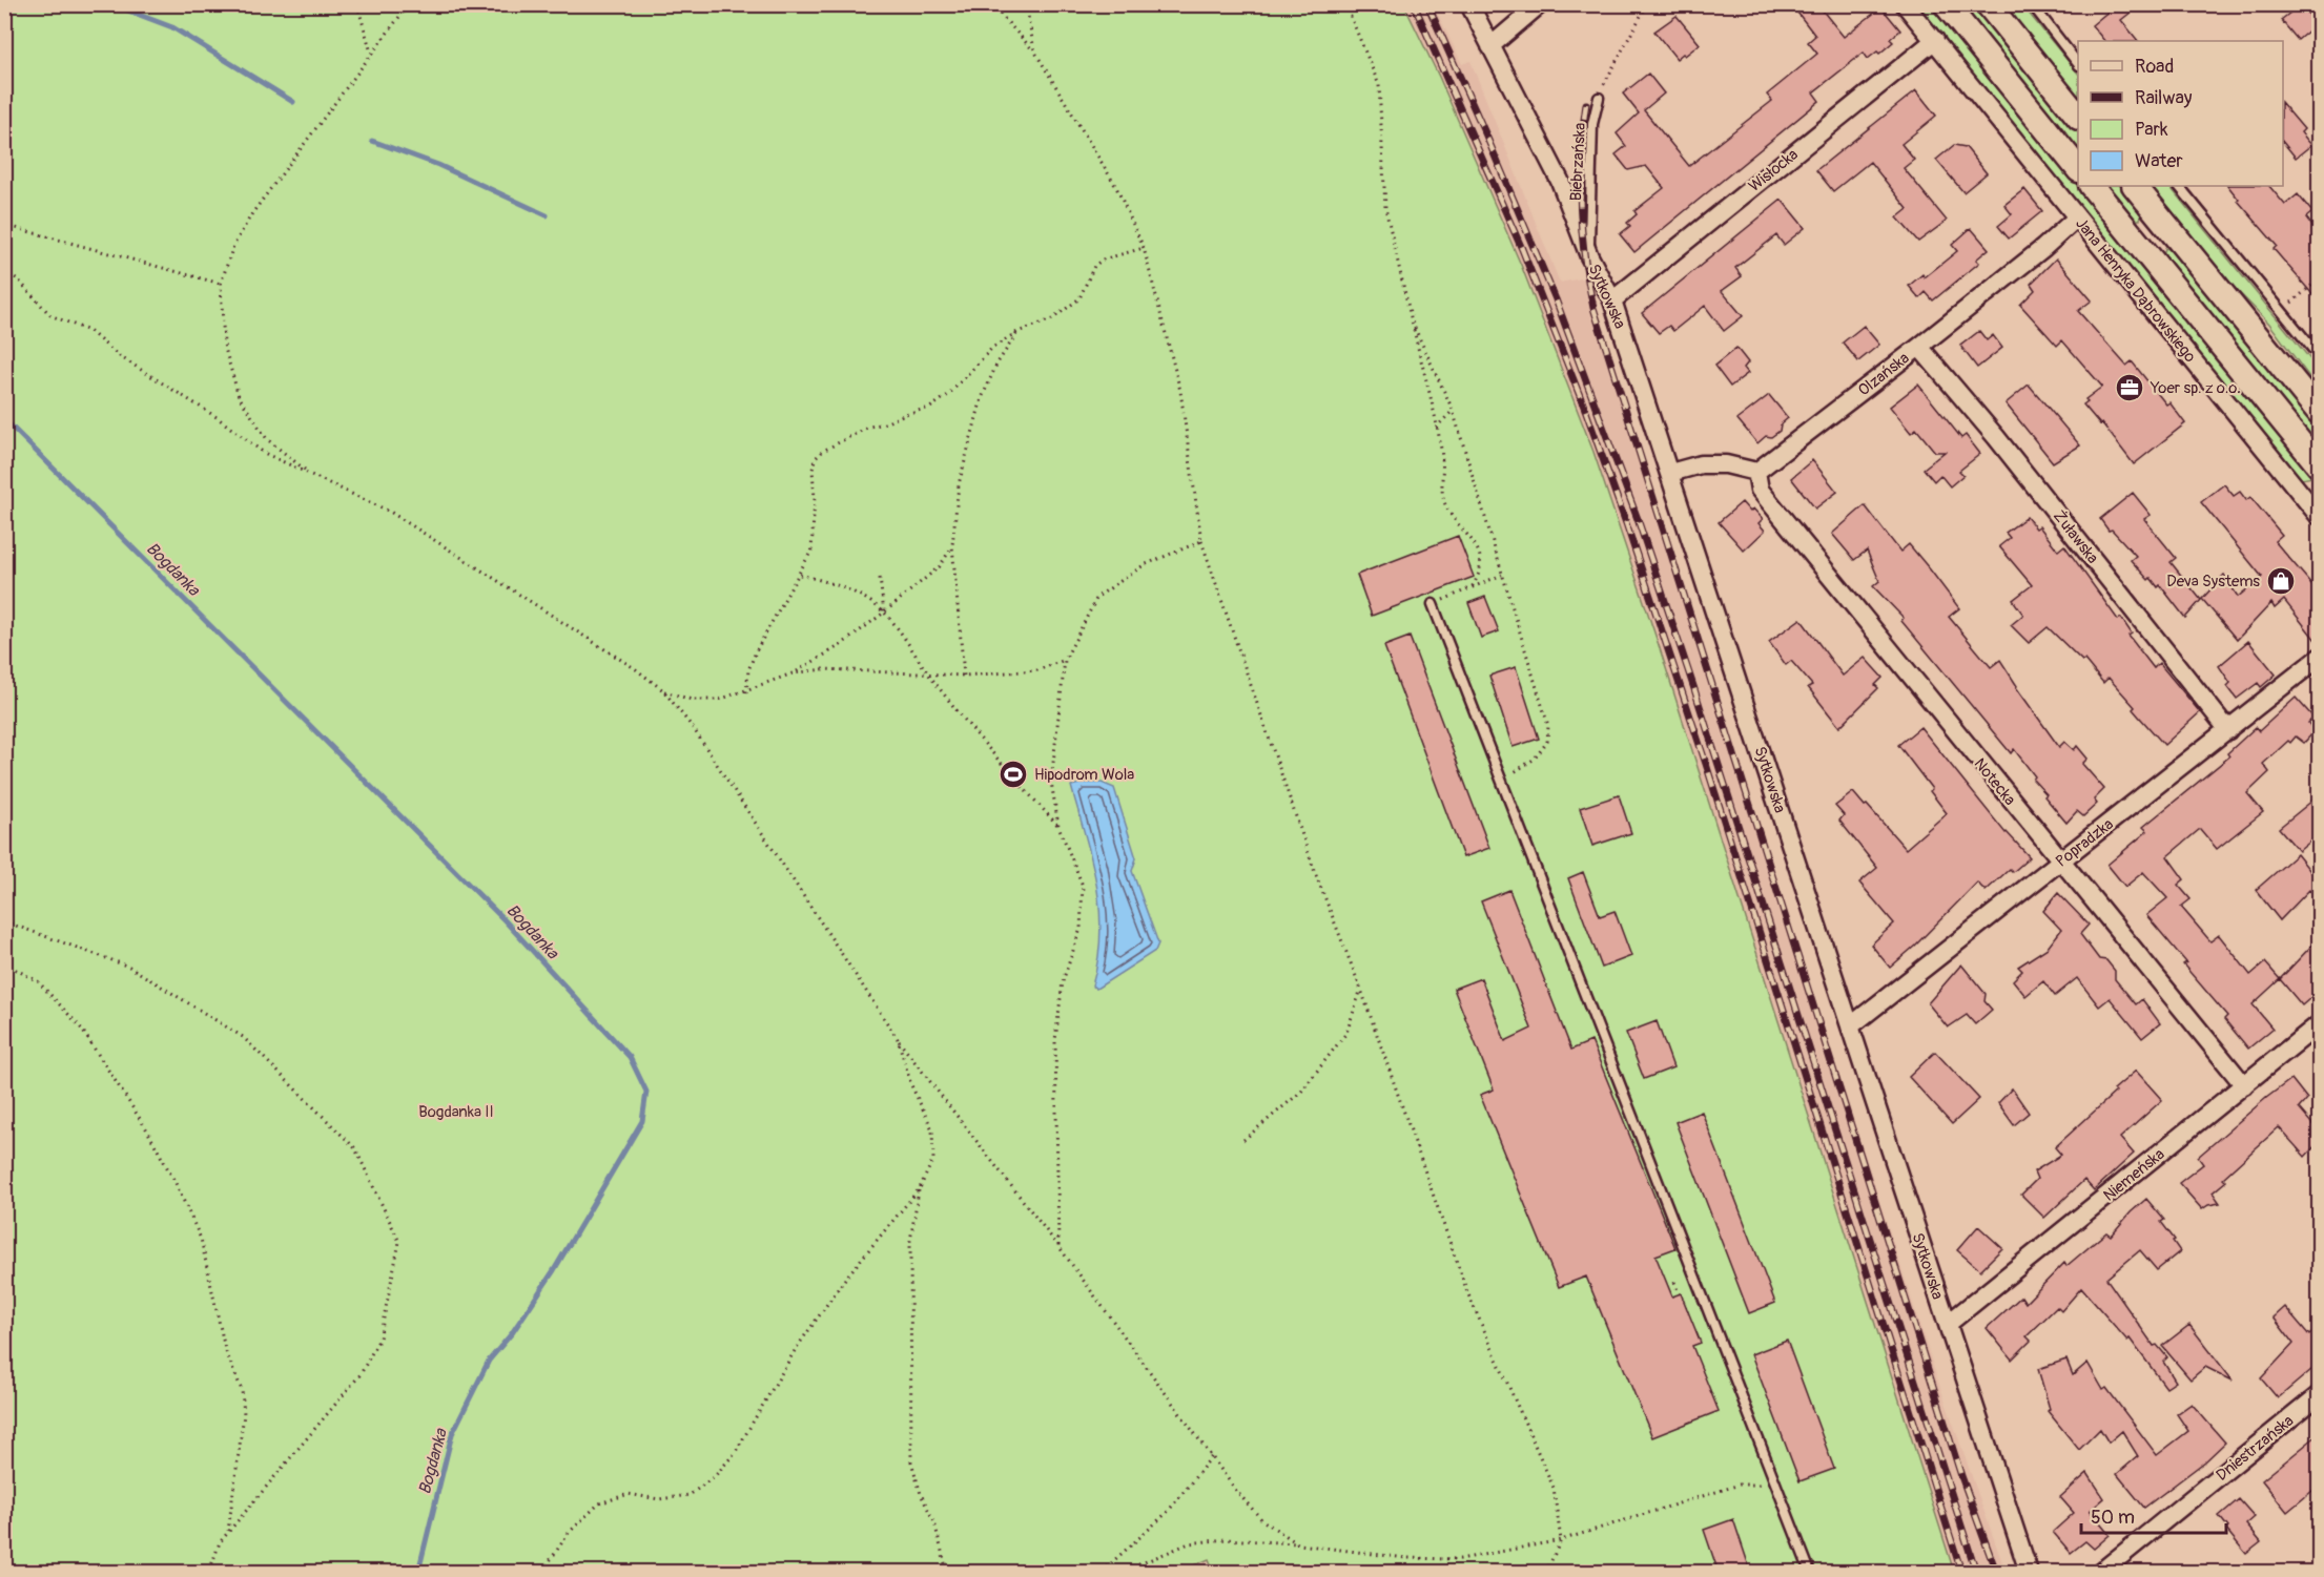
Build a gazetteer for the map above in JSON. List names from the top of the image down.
{
  "streets": {
    "main road": ["Jana Henryka Dąbrowskiego"],
    "street": [
      "Wisłocka",
      "Sytkowska",
      "Olzańska",
      "Żuławska",
      "Notecka",
      "Popradzka",
      "Niemeńska",
      "Dniestrzańska"
    ],
    "lane": ["Biebrzańska"]
  },
  "crossings": [
    ["Biebrzańska", "Sytkowska"],
    ["Wisłocka", "Jana Henryka Dąbrowskiego"],
    ["Wisłocka", "Sytkowska"],
    ["Jana Henryka Dąbrowskiego", "Olzańska"],
    ["Sytkowska", "Popradzka"],
    ["Sytkowska", "Niemeńska"],
    ["Olzańska", "Żuławska"],
    ["Olzańska", "Notecka"],
    ["Żuławska", "Popradzka"],
    ["Notecka", "Popradzka"],
    ["Notecka", "Niemeńska"]
  ],
  "water": ["Bogdanka"],
  "parks": ["Bogdanka II"],
  "places": {
    "office": ["Yoer sp. z o.o."],
    "shop": ["Deva Systems"],
    "sports": ["Hipodrom Wola"]
  },
  "legend": [
    "Road",
    "Railway",
    "Park",
    "Water"
  ],
  "scale_bar": "50 m"
}
